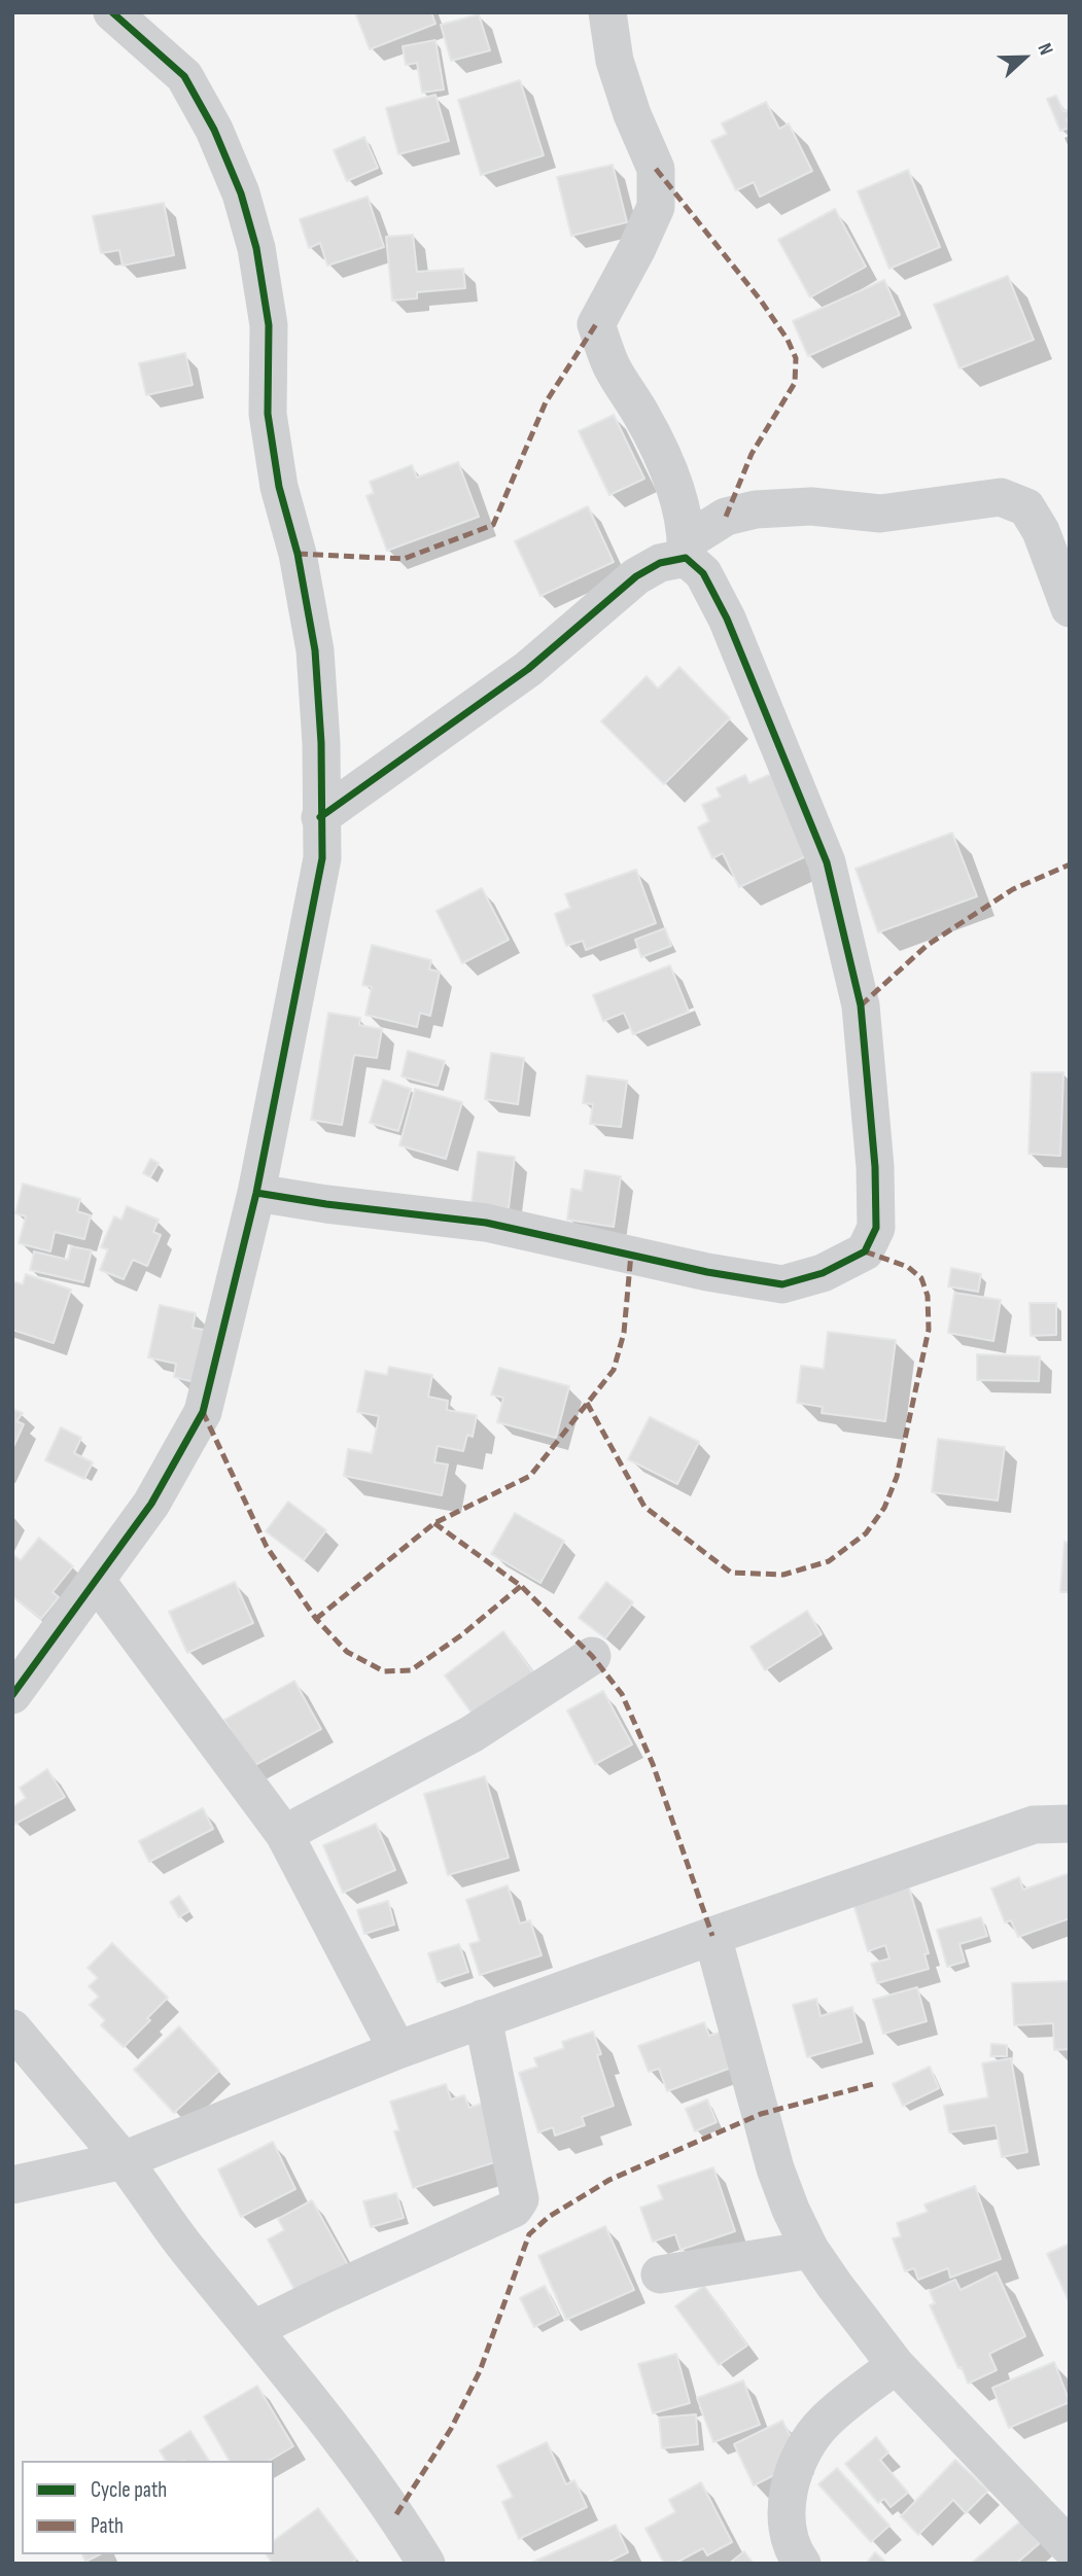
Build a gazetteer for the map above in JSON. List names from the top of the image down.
{
  "legend": ["Cycle path", "Path"],
  "north": "right"
}
